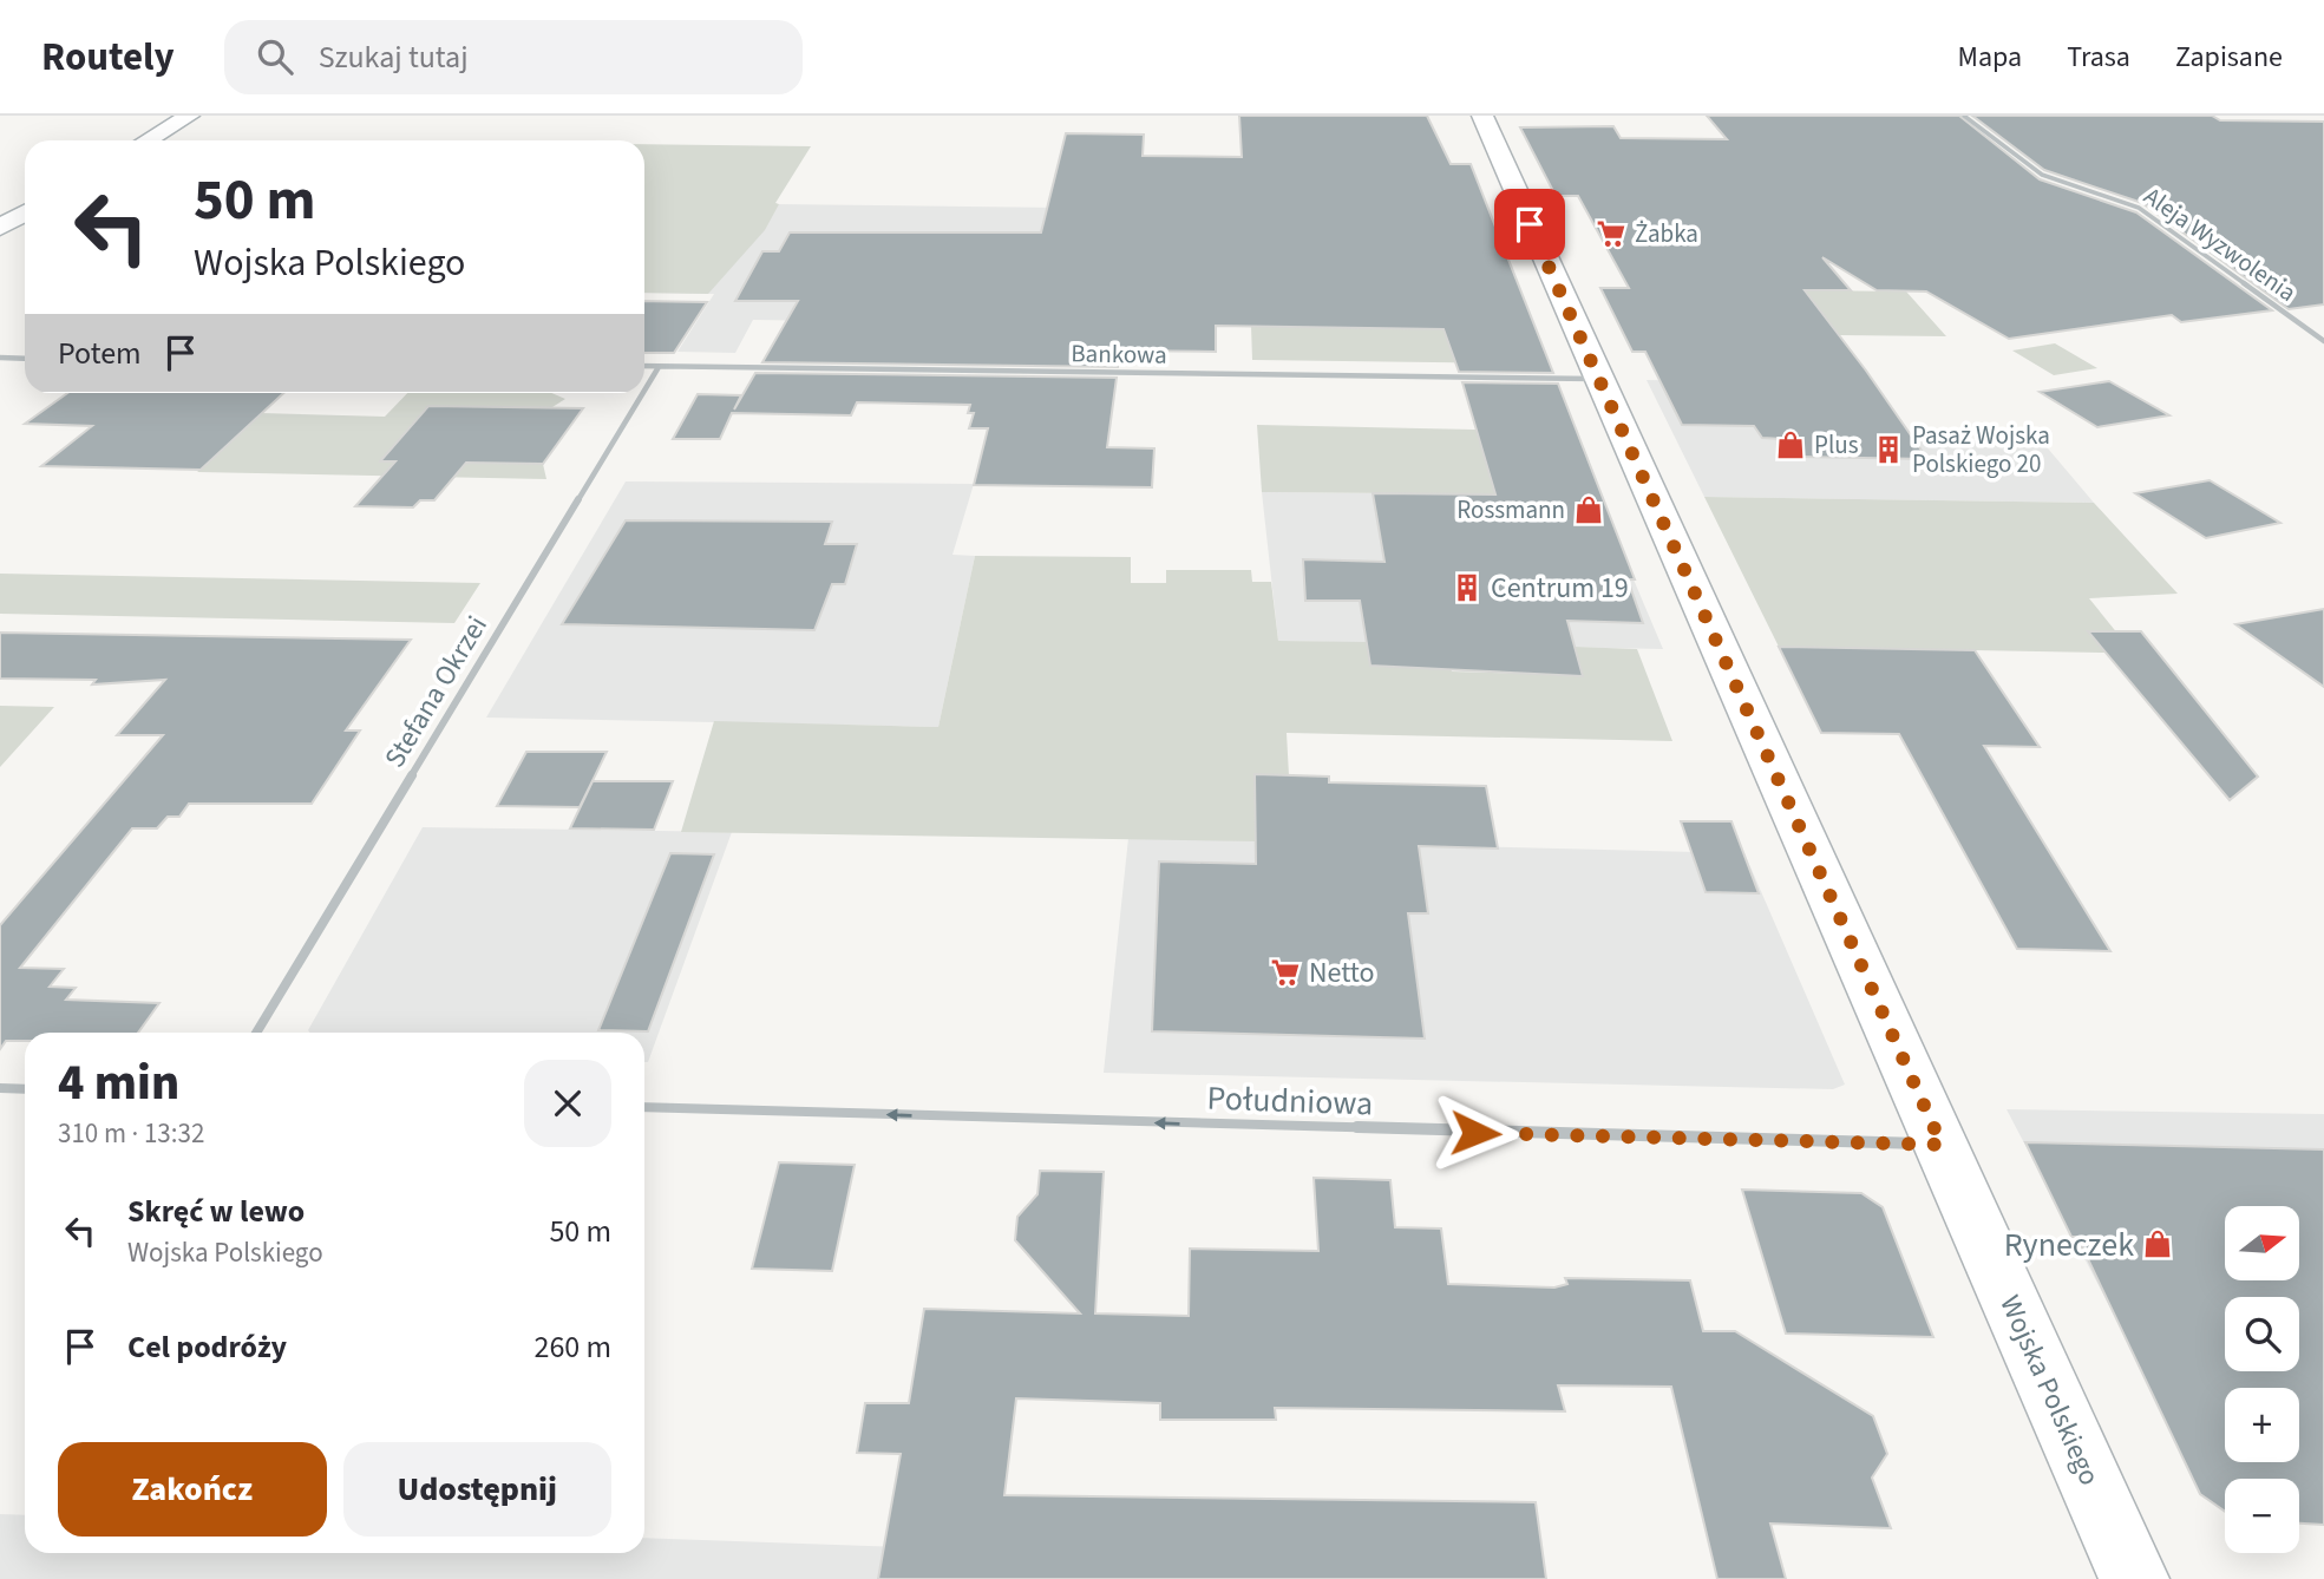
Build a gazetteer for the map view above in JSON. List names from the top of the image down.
{
  "streets": {
    "main road": ["Wojska Polskiego"],
    "street": [
      "Aleja Wyzwolenia",
      "Bankowa",
      "Stefana Okrzei",
      "Południowa"
    ]
  },
  "crossings": [
    ["Bankowa", "Stefana Okrzei"],
    ["Bankowa", "Wojska Polskiego"],
    ["Południowa", "Wojska Polskiego"]
  ],
  "one_way": ["Południowa"],
  "places": {
    "supermarket": ["Żabka", "Netto"],
    "shop": ["Plus", "Rossmann", "Ryneczek"],
    "building": ["Pasaż Wojska Polskiego 20", "Centrum 19"]
  },
  "north": "right",
  "page": {
    "header": "Routely",
    "search": "Szukaj tutaj",
    "nav": ["Mapa", "Trasa", "Zapisane"],
    "turn": ["50 m", "Wojska Polskiego"],
    "then": "Potem",
    "heading": ["4 min", "310 m · 13:32"],
    "list": [
      {
        "name": "Skręć w lewo",
        "note": "Wojska Polskiego",
        "value": "50 m"
      },
      {
        "name": "Cel podróży",
        "value": "260 m"
      }
    ],
    "map_buttons": ["+", "−"],
    "buttons": ["Zakończ", "Udostępnij"]
  }
}
